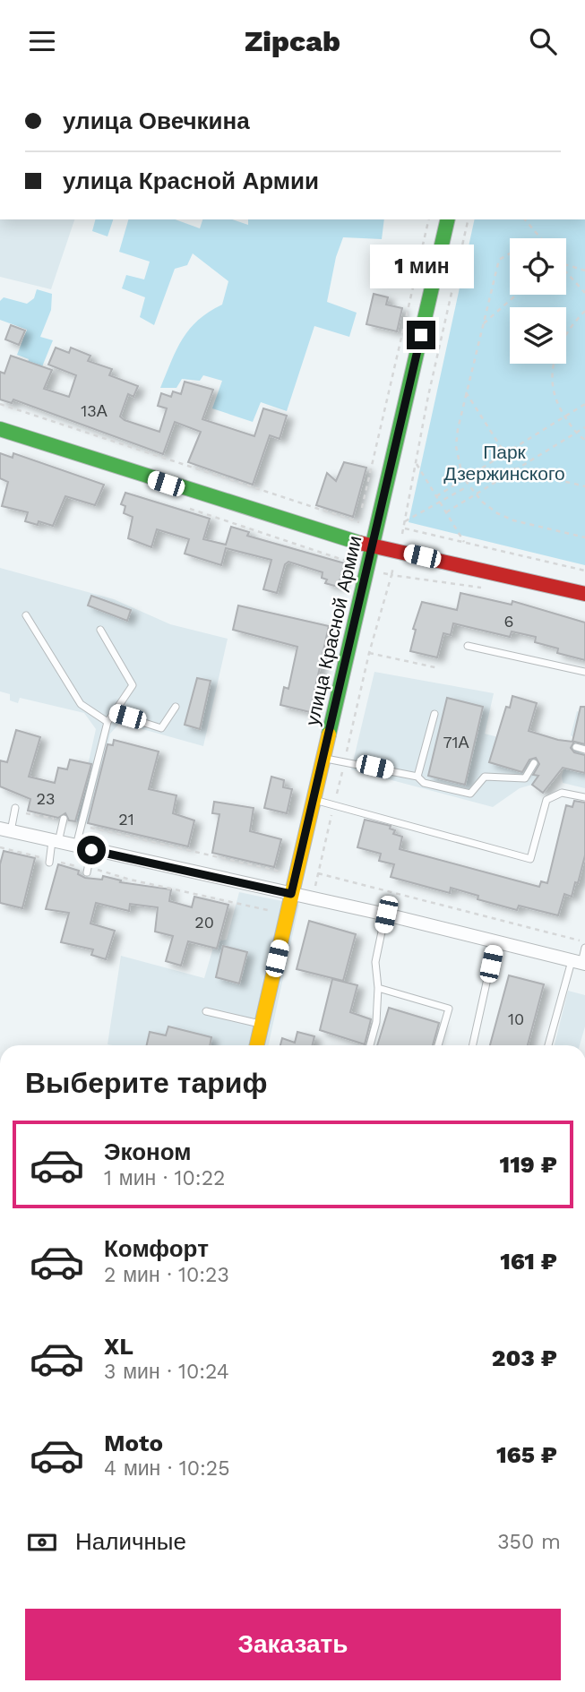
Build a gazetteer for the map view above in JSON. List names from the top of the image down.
{
  "streets": {
    "main road": ["улица Красной Армии"]
  },
  "parks": ["Парк Дзержинского"],
  "house_numbers": [
    "13А",
    "6",
    "71А",
    "23",
    "21",
    "20",
    "10"
  ],
  "page": {
    "header": "Zipcab",
    "banner": ["улица Овечкина", "улица Красной Армии"],
    "bubble": "1 мин",
    "heading": "Выберите тариф",
    "list": [
      {
        "name": "Эконом",
        "note": "1 мин · 10:22",
        "value": "119 ₽"
      },
      {
        "name": "Комфорт",
        "note": "2 мин · 10:23",
        "value": "161 ₽"
      },
      {
        "name": "XL",
        "note": "3 мин · 10:24",
        "value": "203 ₽"
      },
      {
        "name": "Moto",
        "note": "4 мин · 10:25",
        "value": "165 ₽"
      }
    ],
    "pay": ["Наличные", "350 m"],
    "buttons": "Заказать"
  }
}
